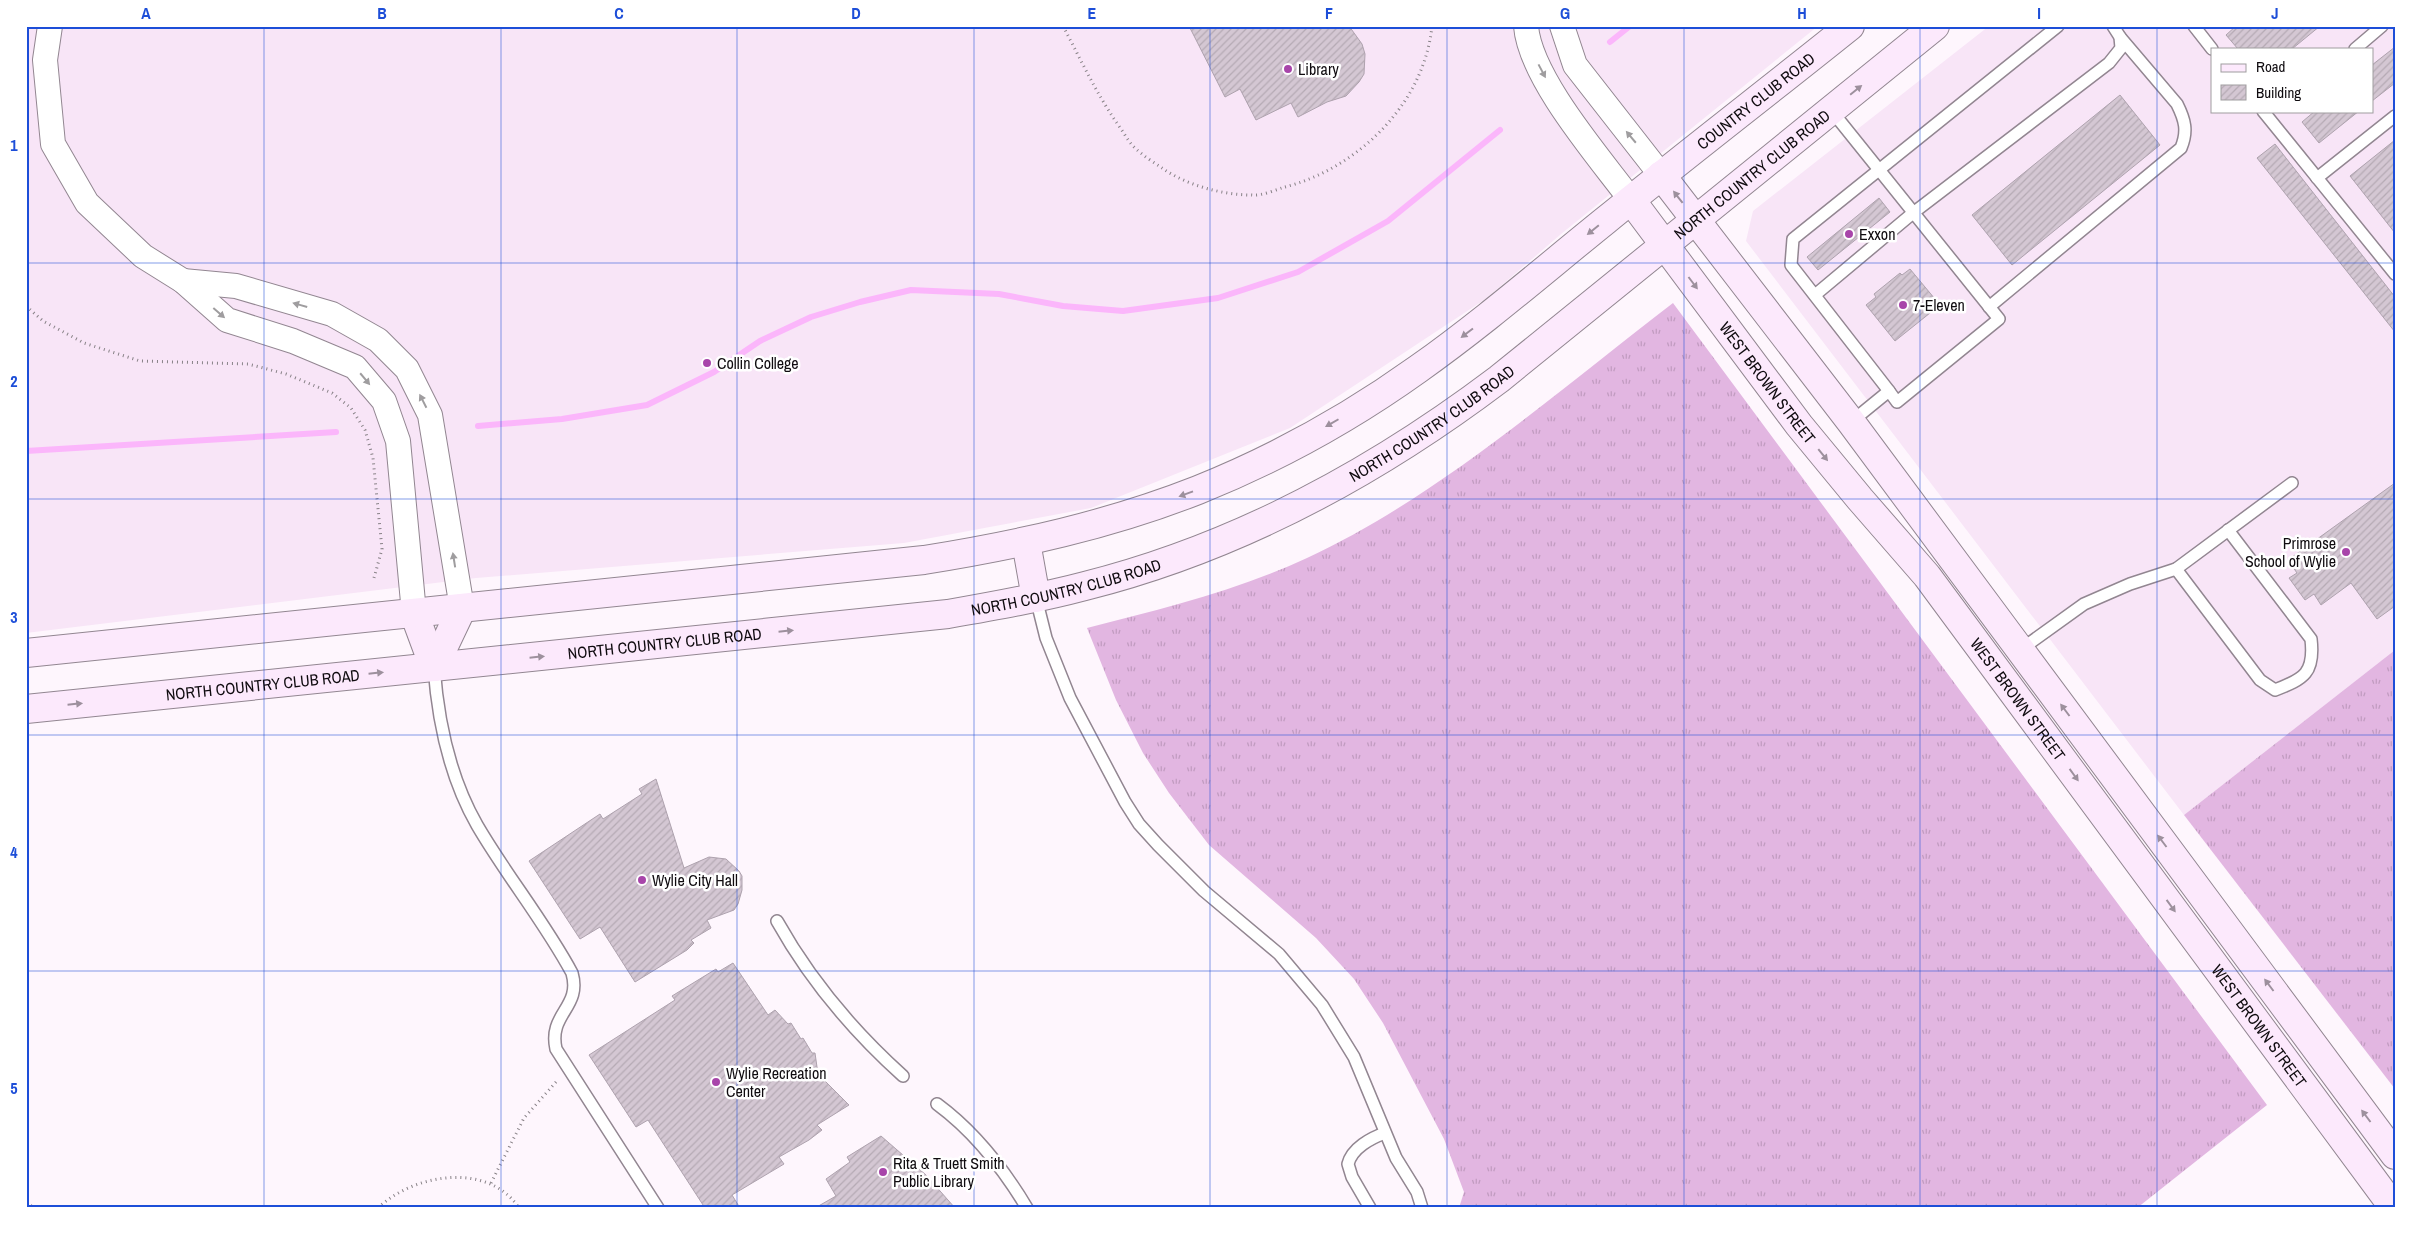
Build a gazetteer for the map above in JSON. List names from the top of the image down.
{
  "streets": {
    "main road": ["COUNTRY CLUB ROAD", "NORTH COUNTRY CLUB ROAD", "WEST BROWN STREET"]
  },
  "crossings": [
    ["COUNTRY CLUB ROAD", "WEST BROWN STREET"],
    ["NORTH COUNTRY CLUB ROAD", "WEST BROWN STREET"]
  ],
  "places": [
    "Library",
    "Exxon",
    "7-Eleven",
    "Collin College",
    "Primrose School of Wylie",
    "Wylie City Hall",
    "Wylie Recreation Center",
    "Rita & Truett Smith Public Library"
  ],
  "legend": ["Road", "Building"],
  "grid": {
    "columns": [
      "A",
      "B",
      "C",
      "D",
      "E",
      "F",
      "G",
      "H",
      "I",
      "J"
    ],
    "rows": [
      "1",
      "2",
      "3",
      "4",
      "5"
    ]
  }
}
